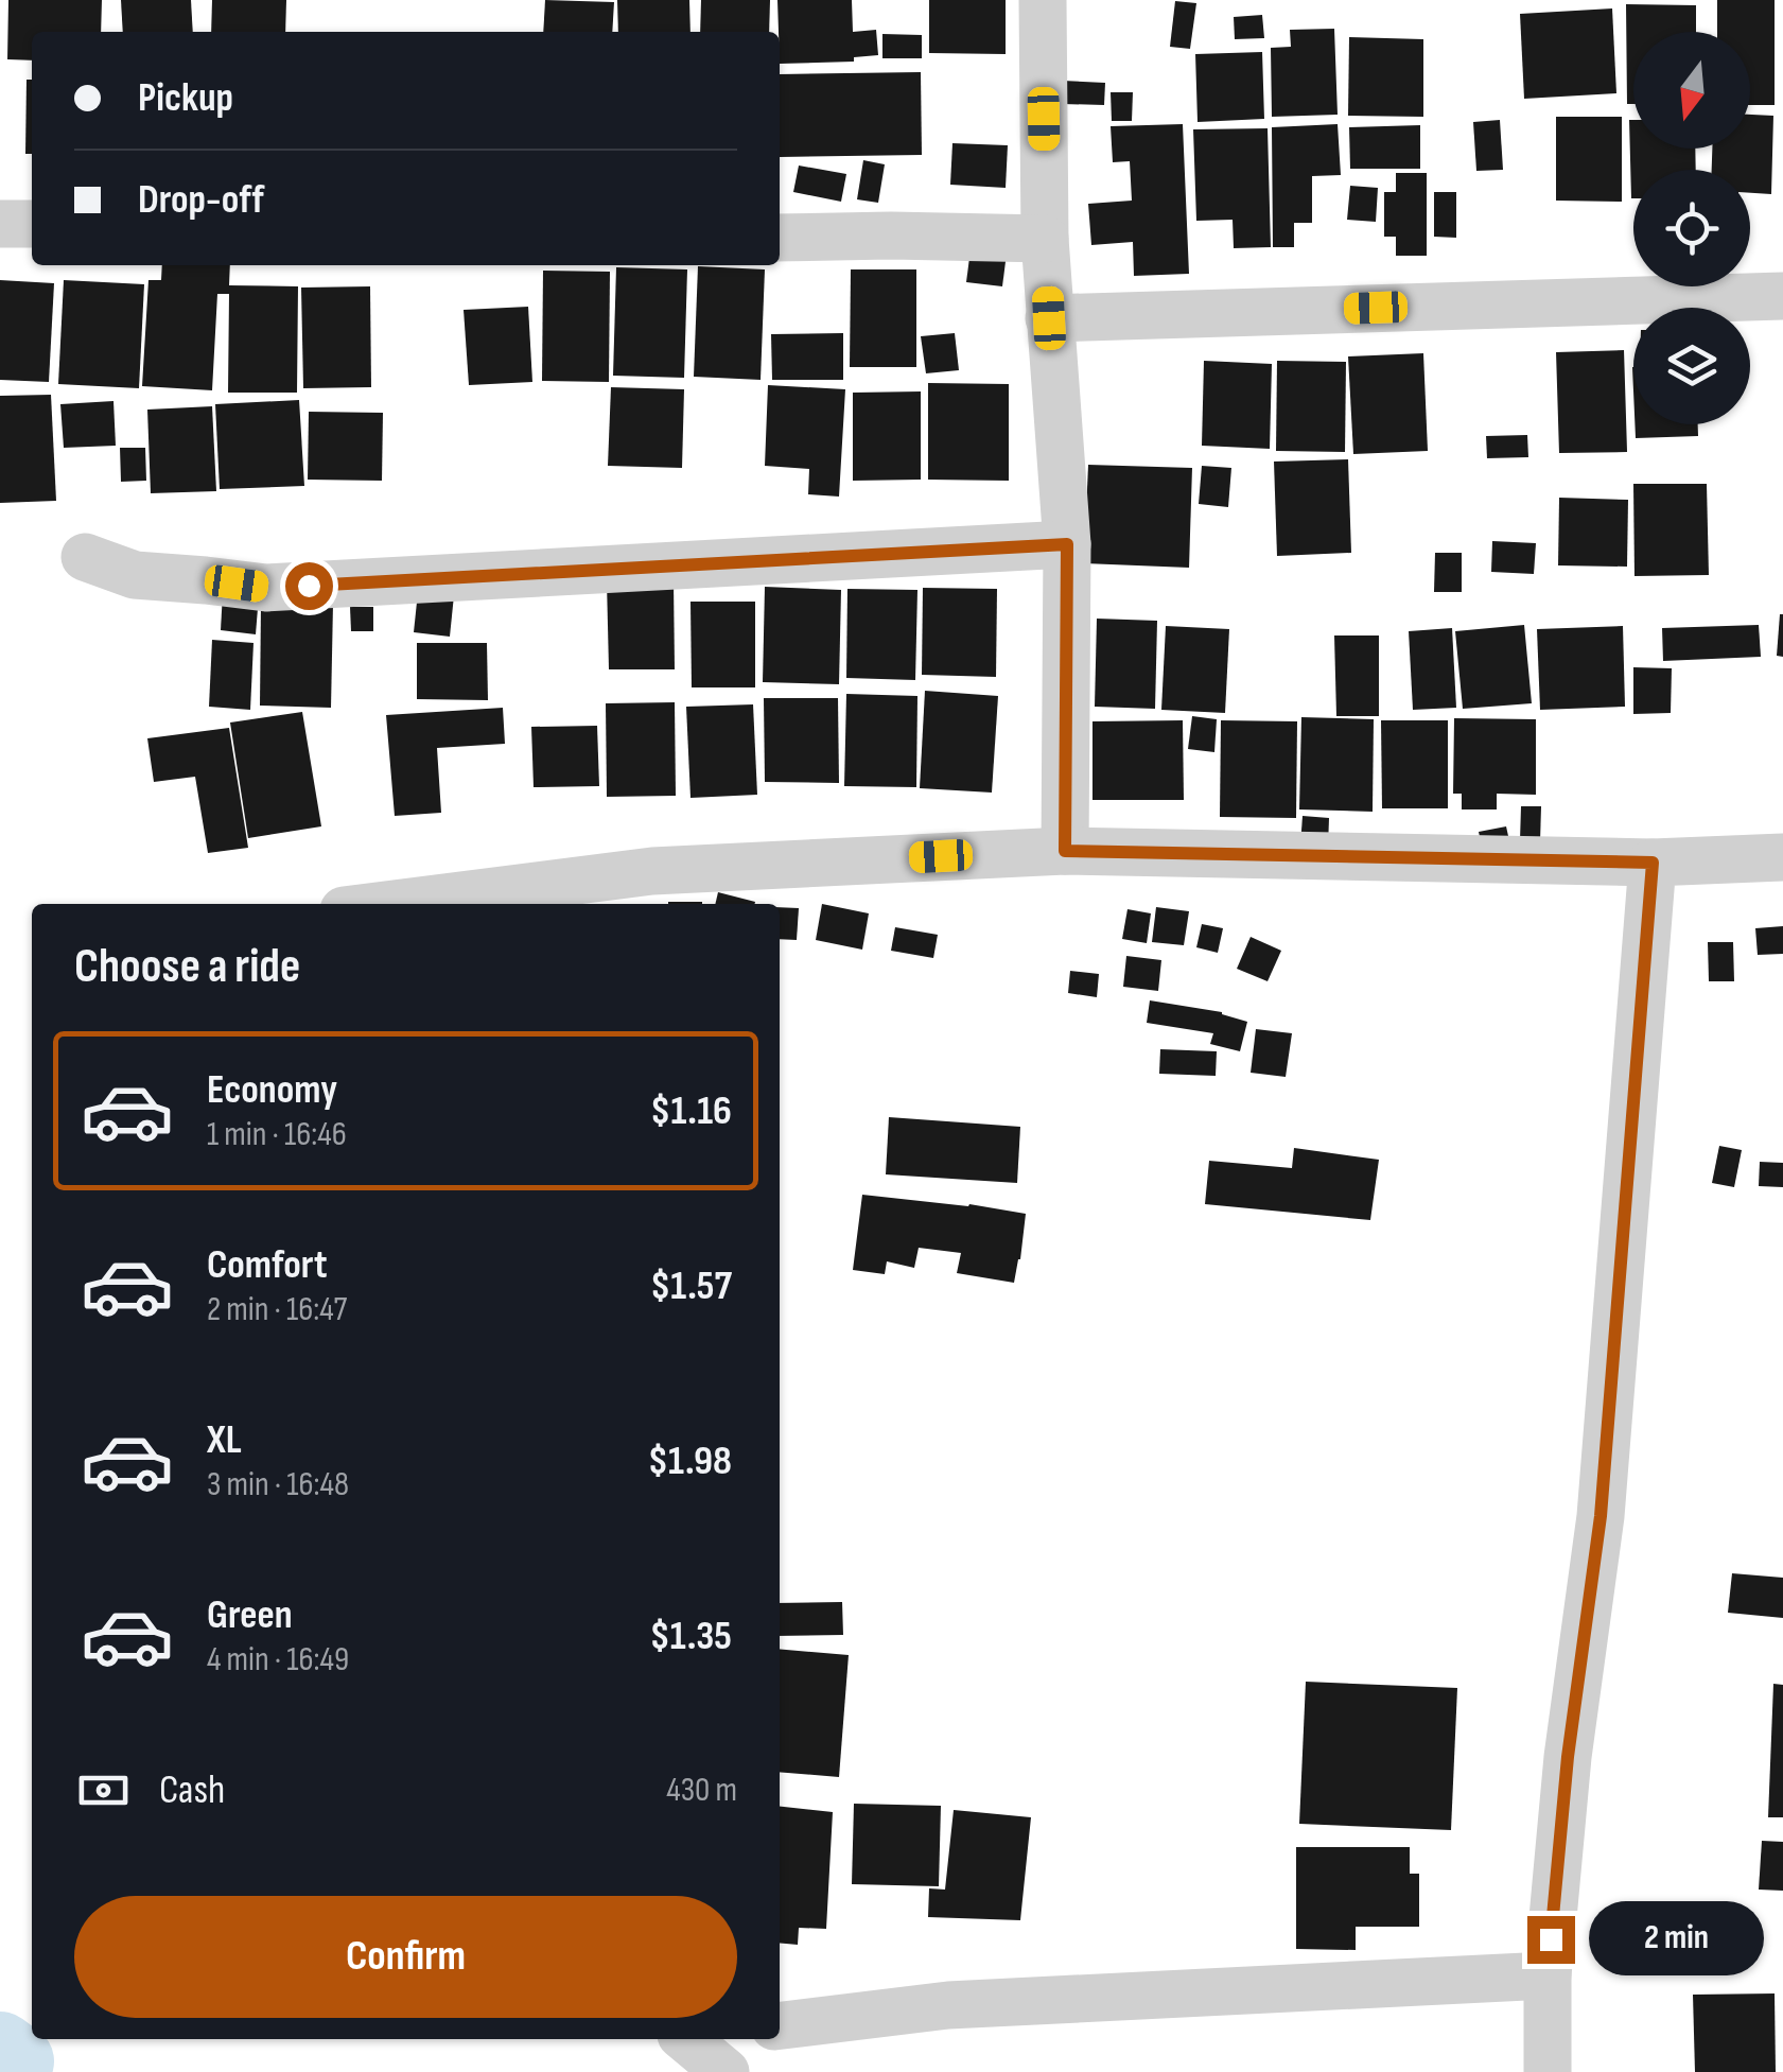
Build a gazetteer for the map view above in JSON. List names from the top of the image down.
{
  "north": "bottom",
  "page": {
    "banner": ["Pickup", "Drop-off"],
    "heading": "Choose a ride",
    "list": [
      {
        "name": "Economy",
        "note": "1 min · 16:46",
        "value": "$1.16"
      },
      {
        "name": "Comfort",
        "note": "2 min · 16:47",
        "value": "$1.57"
      },
      {
        "name": "XL",
        "note": "3 min · 16:48",
        "value": "$1.98"
      },
      {
        "name": "Green",
        "note": "4 min · 16:49",
        "value": "$1.35"
      }
    ],
    "pay": ["Cash", "430 m"],
    "buttons": "Confirm",
    "bubble": "2 min"
  }
}
